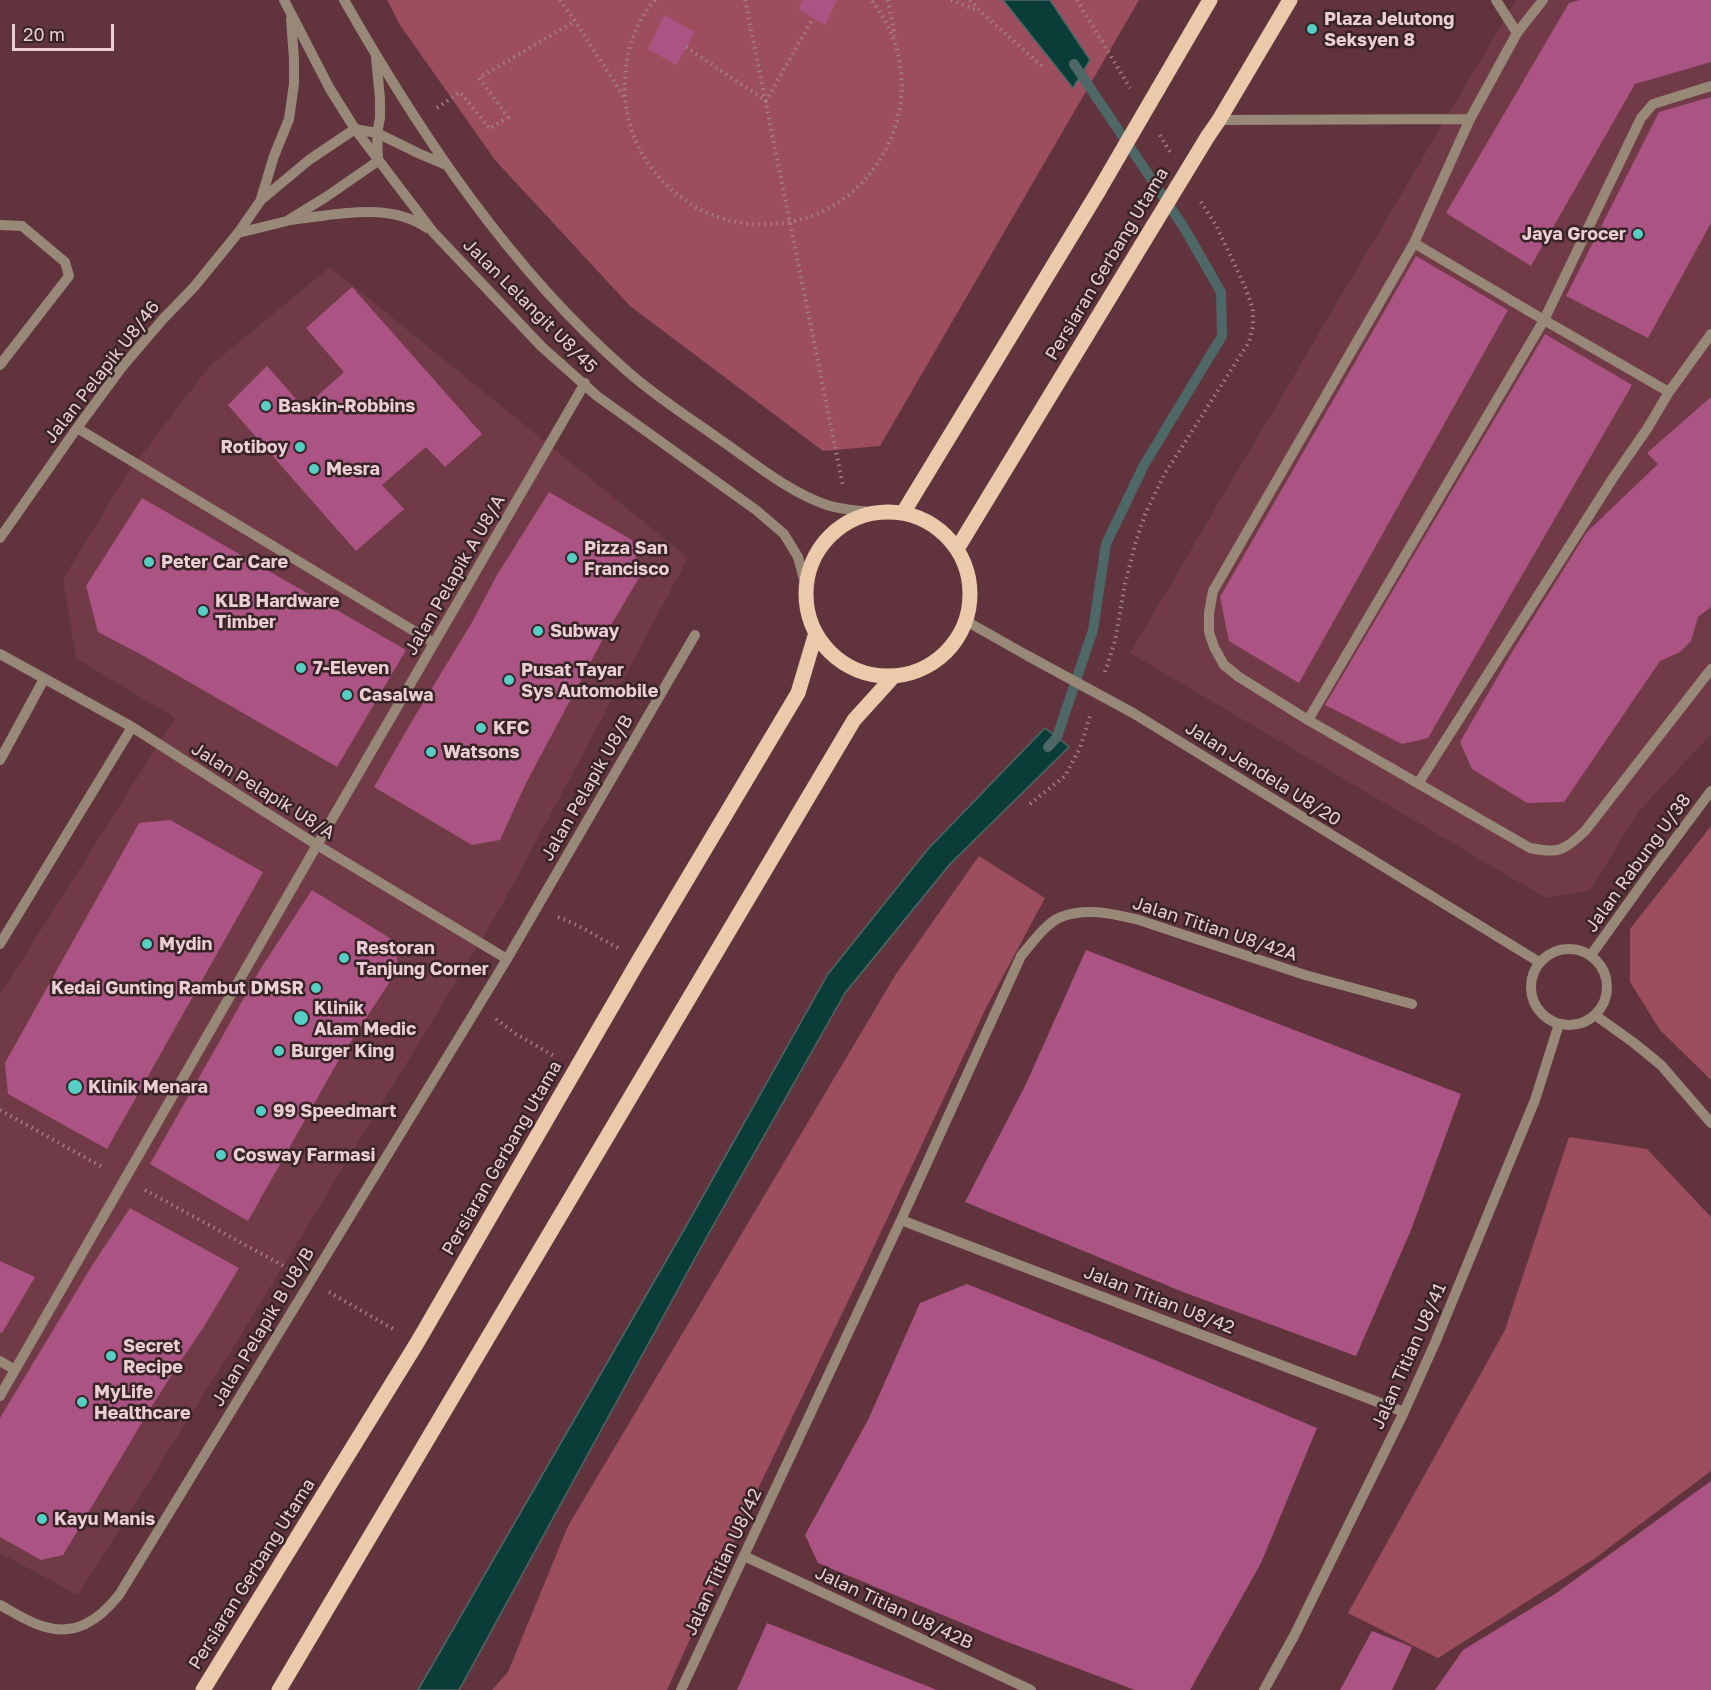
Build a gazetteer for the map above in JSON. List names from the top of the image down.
{
  "streets": {
    "main road": ["Persiaran Gerbang Utama"],
    "street": [
      "Jalan Lelangit U8/45",
      "Jalan Pelapik U8/46",
      "Jalan Pelapik A U8/A",
      "Jalan Jendela U8/20",
      "Jalan Pelapik U8/B",
      "Jalan Pelapik U8/A",
      "Jalan Rabung U/38",
      "Jalan Titian U8/42A",
      "Jalan Titian U8/42",
      "Jalan Pelapik B U8/B",
      "Jalan Titian U8/41",
      "Jalan Titian U8/42B"
    ]
  },
  "crossings": [
    ["Persiaran Gerbang Utama", "Jalan Lelangit U8/45"],
    ["Persiaran Gerbang Utama", "Jalan Jendela U8/20"],
    ["Jalan Lelangit U8/45", "Jalan Pelapik U8/46"],
    ["Jalan Lelangit U8/45", "Jalan Pelapik A U8/A"],
    ["Jalan Lelangit U8/45", "Jalan Jendela U8/20"],
    ["Jalan Pelapik A U8/A", "Jalan Pelapik U8/A"],
    ["Jalan Jendela U8/20", "Jalan Rabung U/38"],
    ["Jalan Jendela U8/20", "Jalan Titian U8/41"],
    ["Jalan Pelapik U8/B", "Jalan Pelapik U8/A"],
    ["Jalan Pelapik U8/B", "Jalan Pelapik B U8/B"],
    ["Jalan Pelapik U8/A", "Jalan Pelapik B U8/B"],
    ["Jalan Rabung U/38", "Jalan Titian U8/41"],
    ["Jalan Titian U8/42A", "Jalan Titian U8/42"],
    ["Jalan Titian U8/42", "Jalan Titian U8/41"],
    ["Jalan Titian U8/42", "Jalan Titian U8/42B"]
  ],
  "places": [
    "Plaza Jelutong Seksyen 8",
    "Jaya Grocer",
    "Baskin-Robbins",
    "Rotiboy",
    "Mesra",
    "Pizza San Francisco",
    "Peter Car Care",
    "KLB Hardware Timber",
    "Subway",
    "7-Eleven",
    "Pusat Tayar Sys Automobile",
    "Casalwa",
    "KFC",
    "Watsons",
    "Mydin",
    "Restoran Tanjung Corner",
    "Kedai Gunting Rambut DMSR",
    "Klinik Alam Medic",
    "Burger King",
    "Klinik Menara",
    "99 Speedmart",
    "Cosway Farmasi",
    "Secret Recipe",
    "MyLife Healthcare",
    "Kayu Manis"
  ],
  "scale_bar": "20 m"
}
